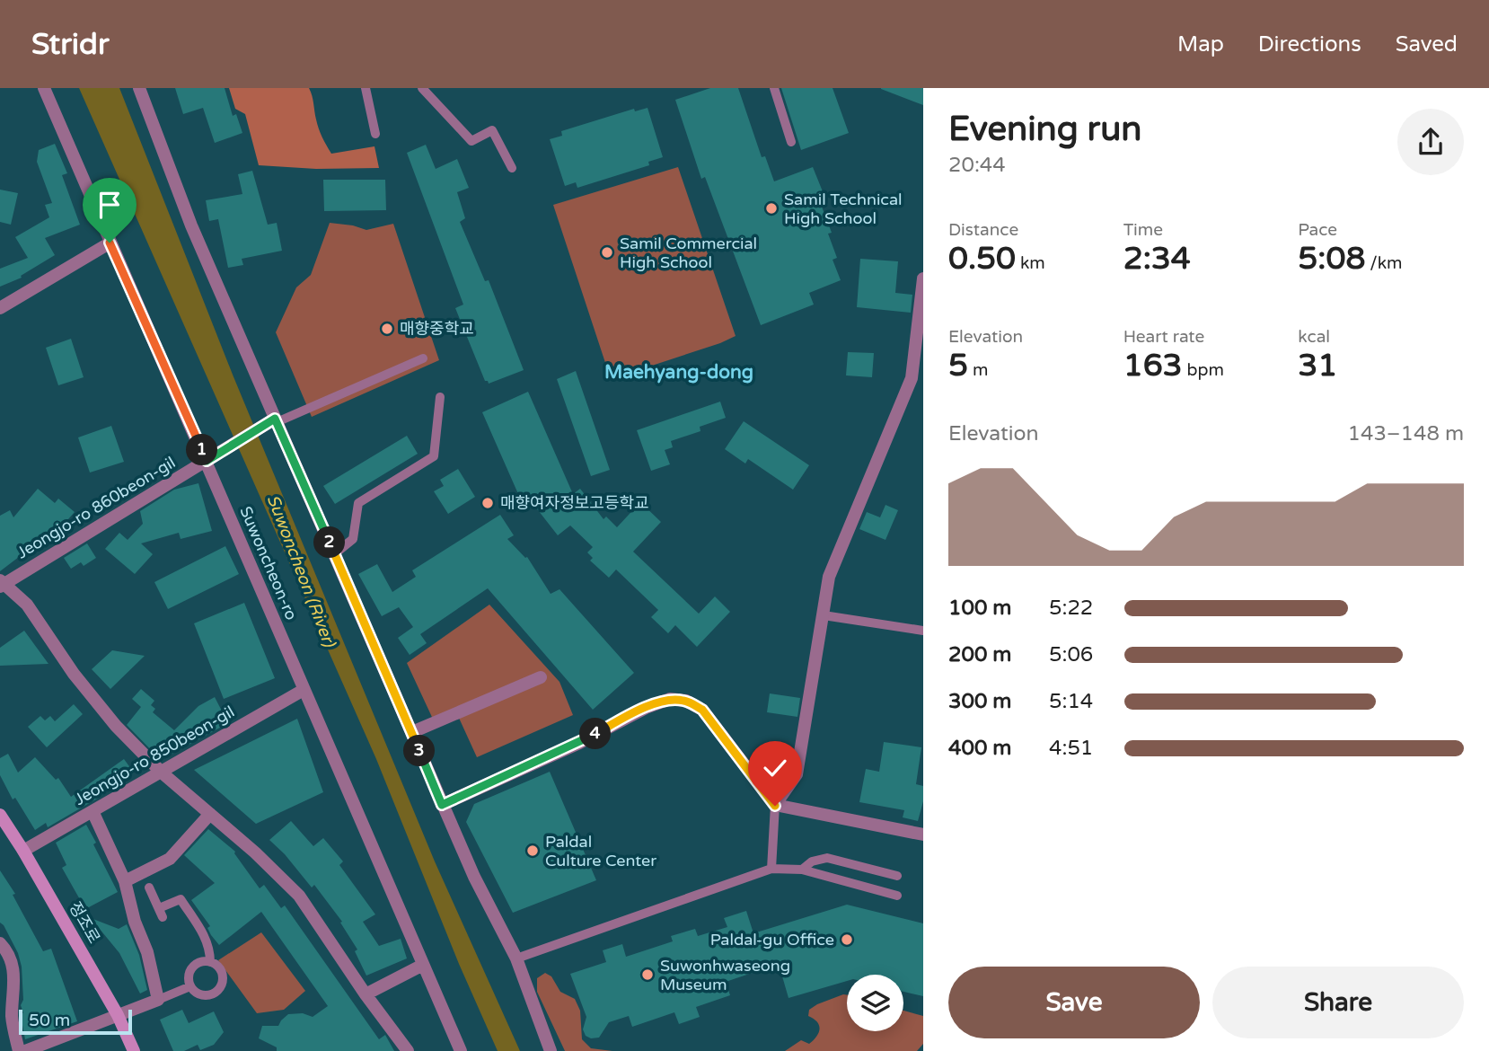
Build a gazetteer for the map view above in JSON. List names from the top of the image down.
{
  "streets": {
    "street": [
      "Jeongjo-ro 860beon-gil",
      "Suwoncheon-ro",
      "Jeongjo-ro 850beon-gil",
      "정조로"
    ]
  },
  "crossings": [
    ["Jeongjo-ro 860beon-gil", "Suwoncheon-ro"],
    ["Suwoncheon-ro", "Jeongjo-ro 850beon-gil"],
    ["Jeongjo-ro 850beon-gil", "정조로"]
  ],
  "districts": ["Maehyang-dong"],
  "water": ["Suwoncheon (River)"],
  "places": [
    "Samil Technical High School",
    "Samil Commercial High School",
    "매향중학교",
    "매향여자정보고등학교",
    "Paldal Culture Center",
    "Paldal-gu Office",
    "Suwonhwaseong Museum"
  ],
  "scale_bar": "50 m",
  "page": {
    "header": "Stridr",
    "nav": ["Map", "Directions", "Saved"],
    "heading": ["Evening run", "20:44"],
    "stats": [
      ["Distance", "0.50 km"],
      ["Time", "2:34"],
      ["Pace", "5:08 /km"],
      ["Elevation", "5 m"],
      ["Heart rate", "163 bpm"],
      ["kcal", "31"]
    ],
    "chart": ["Elevation", "143–148 m"],
    "pins": [
      "1",
      "2",
      "4",
      "3"
    ],
    "list": [
      {
        "name": "100 m",
        "note": "5:22"
      },
      {
        "name": "200 m",
        "note": "5:06"
      },
      {
        "name": "300 m",
        "note": "5:14"
      },
      {
        "name": "400 m",
        "note": "4:51"
      }
    ],
    "buttons": ["Save", "Share"],
    "scale": "50 m"
  }
}
